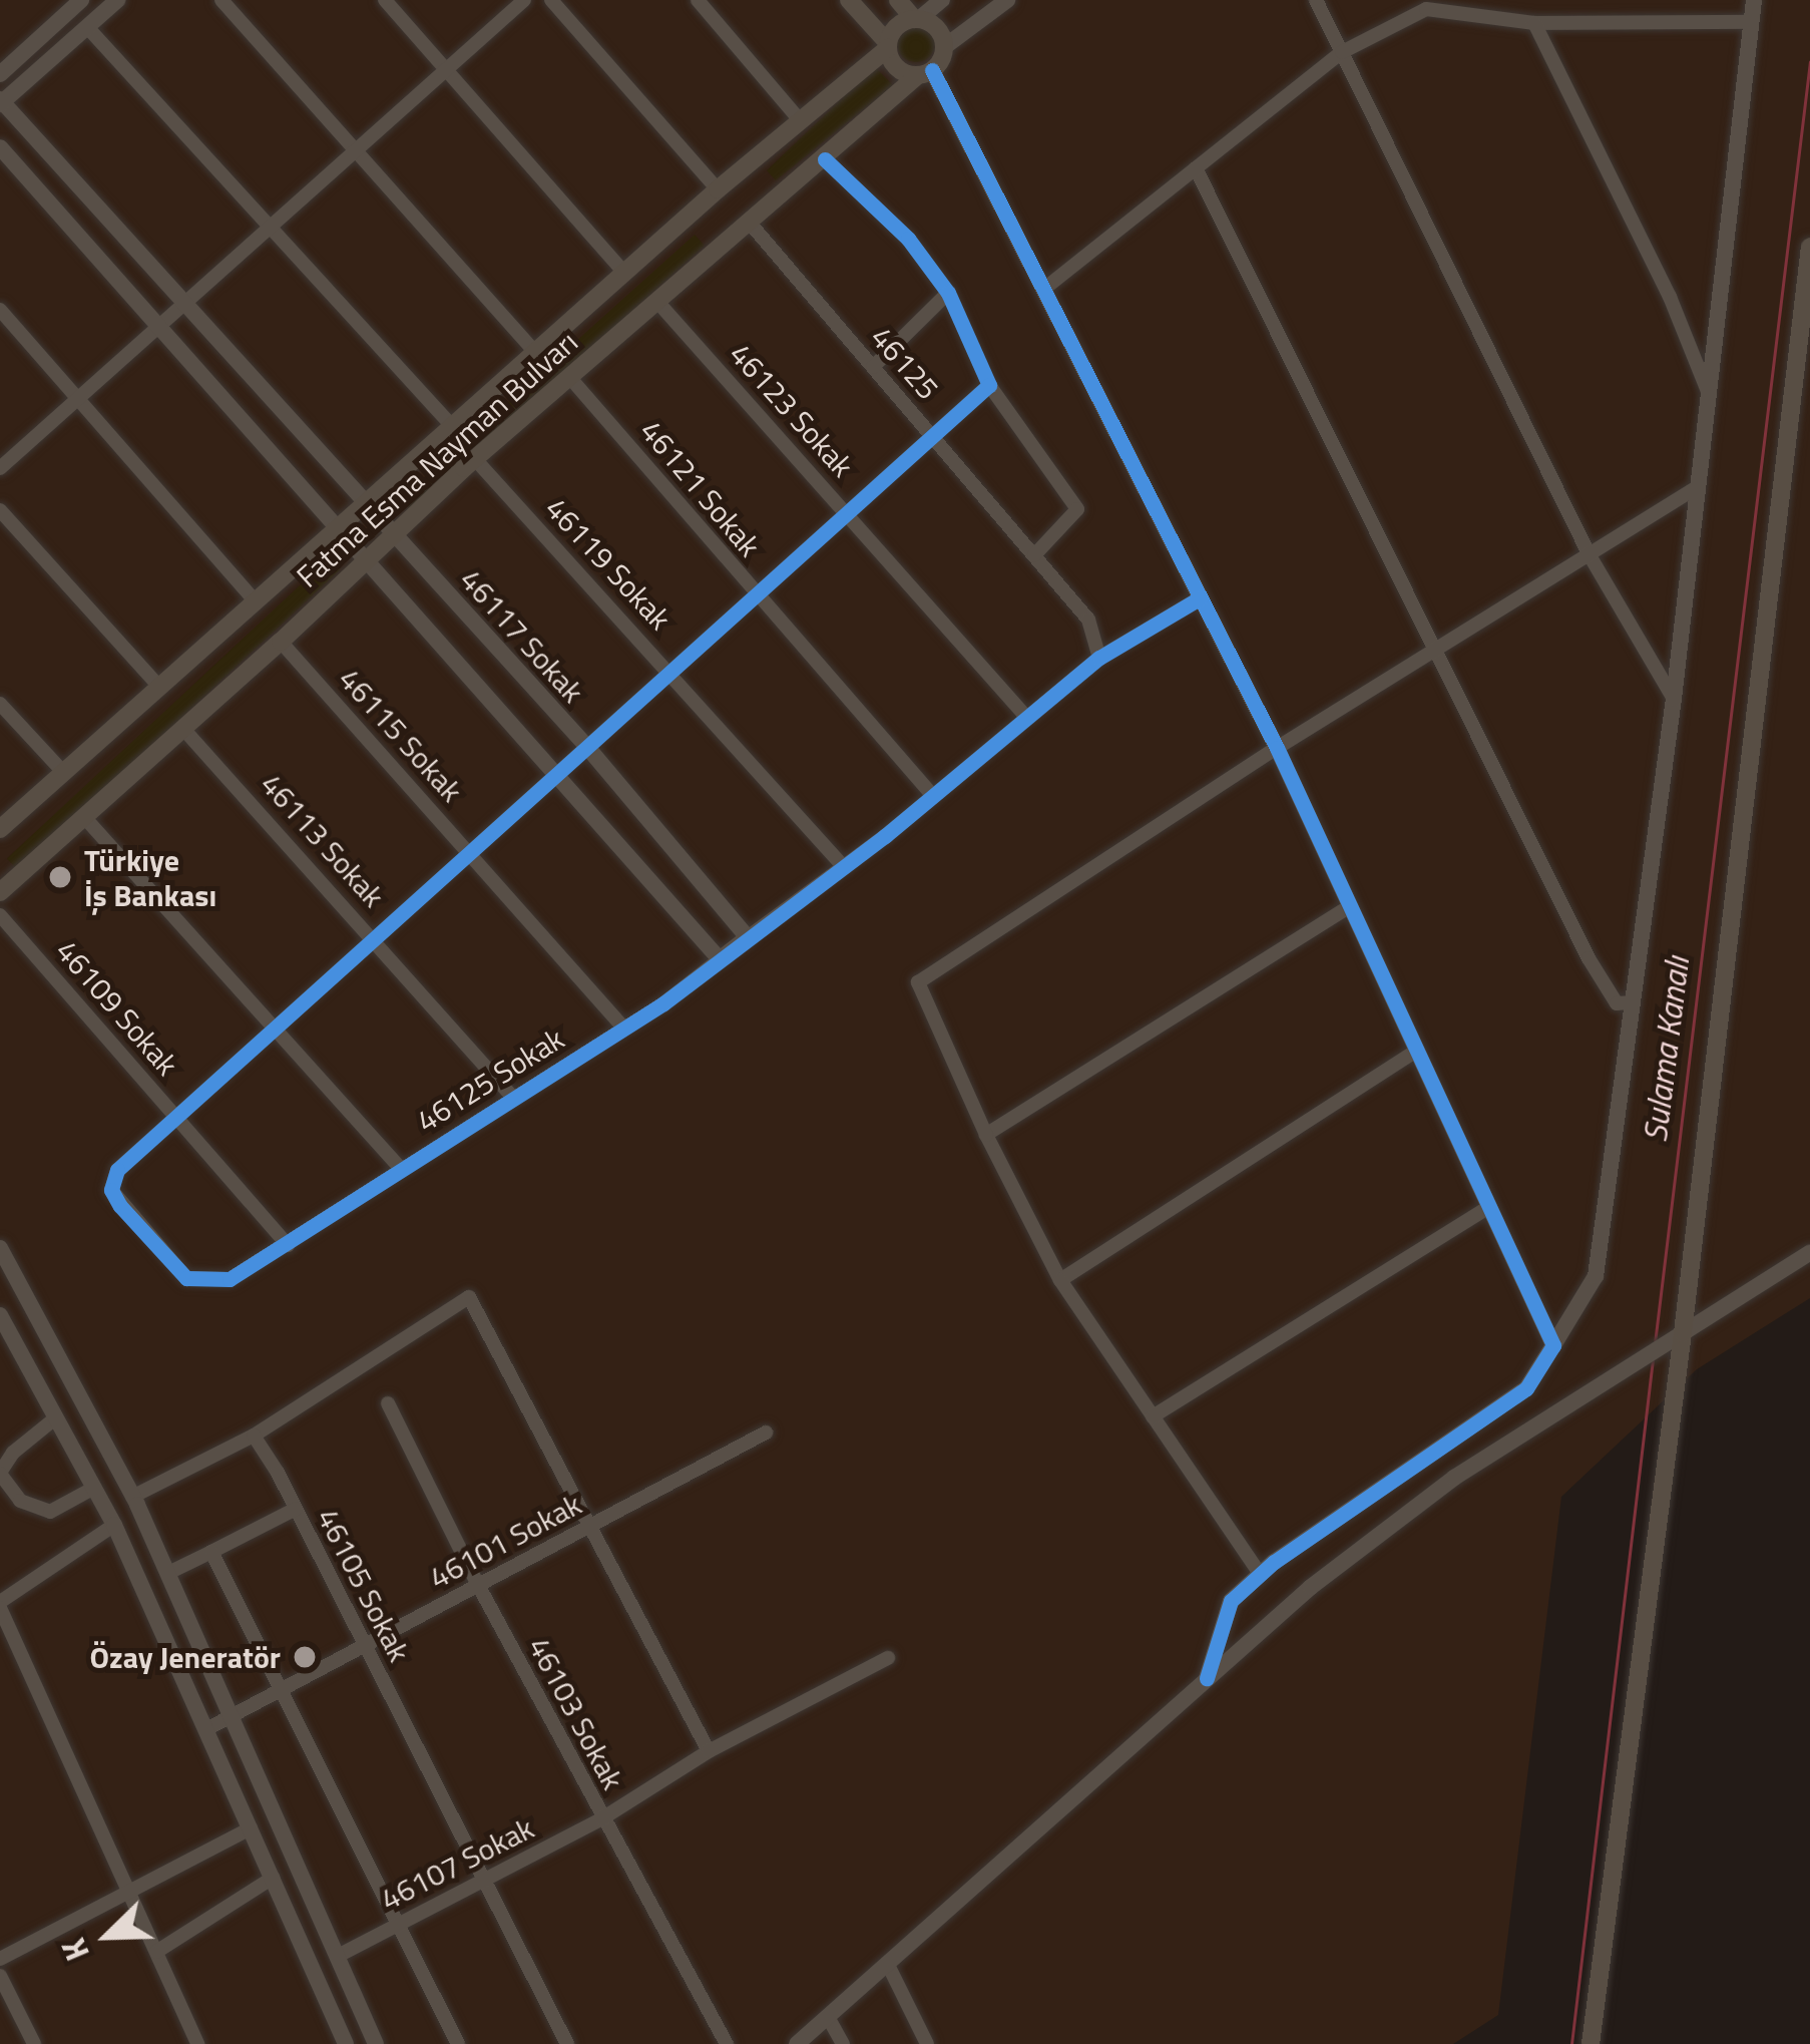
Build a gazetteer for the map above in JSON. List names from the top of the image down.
{
  "streets": {
    "main road": ["Fatma Esma Nayman Bulvarı"],
    "street": [
      "46125",
      "46123 Sokak",
      "46121 Sokak",
      "46119 Sokak",
      "46117 Sokak",
      "46115 Sokak",
      "46113 Sokak",
      "46109 Sokak",
      "46125 Sokak",
      "46101 Sokak",
      "46105 Sokak",
      "46103 Sokak",
      "46107 Sokak"
    ]
  },
  "crossings": [
    ["46125", "Fatma Esma Nayman Bulvarı"],
    ["46123 Sokak", "Fatma Esma Nayman Bulvarı"],
    ["Fatma Esma Nayman Bulvarı", "46121 Sokak"],
    ["Fatma Esma Nayman Bulvarı", "46119 Sokak"],
    ["Fatma Esma Nayman Bulvarı", "46117 Sokak"],
    ["Fatma Esma Nayman Bulvarı", "46115 Sokak"],
    ["Fatma Esma Nayman Bulvarı", "46113 Sokak"],
    ["46115 Sokak", "46125 Sokak"],
    ["46113 Sokak", "46125 Sokak"],
    ["46109 Sokak", "46125 Sokak"],
    ["46101 Sokak", "46105 Sokak"],
    ["46101 Sokak", "46103 Sokak"],
    ["46105 Sokak", "46107 Sokak"],
    ["46103 Sokak", "46107 Sokak"]
  ],
  "water": ["Sulama Kanalı"],
  "places": ["Türkiye İş Bankası", "Özay Jeneratör"],
  "north": "bottom left"
}
